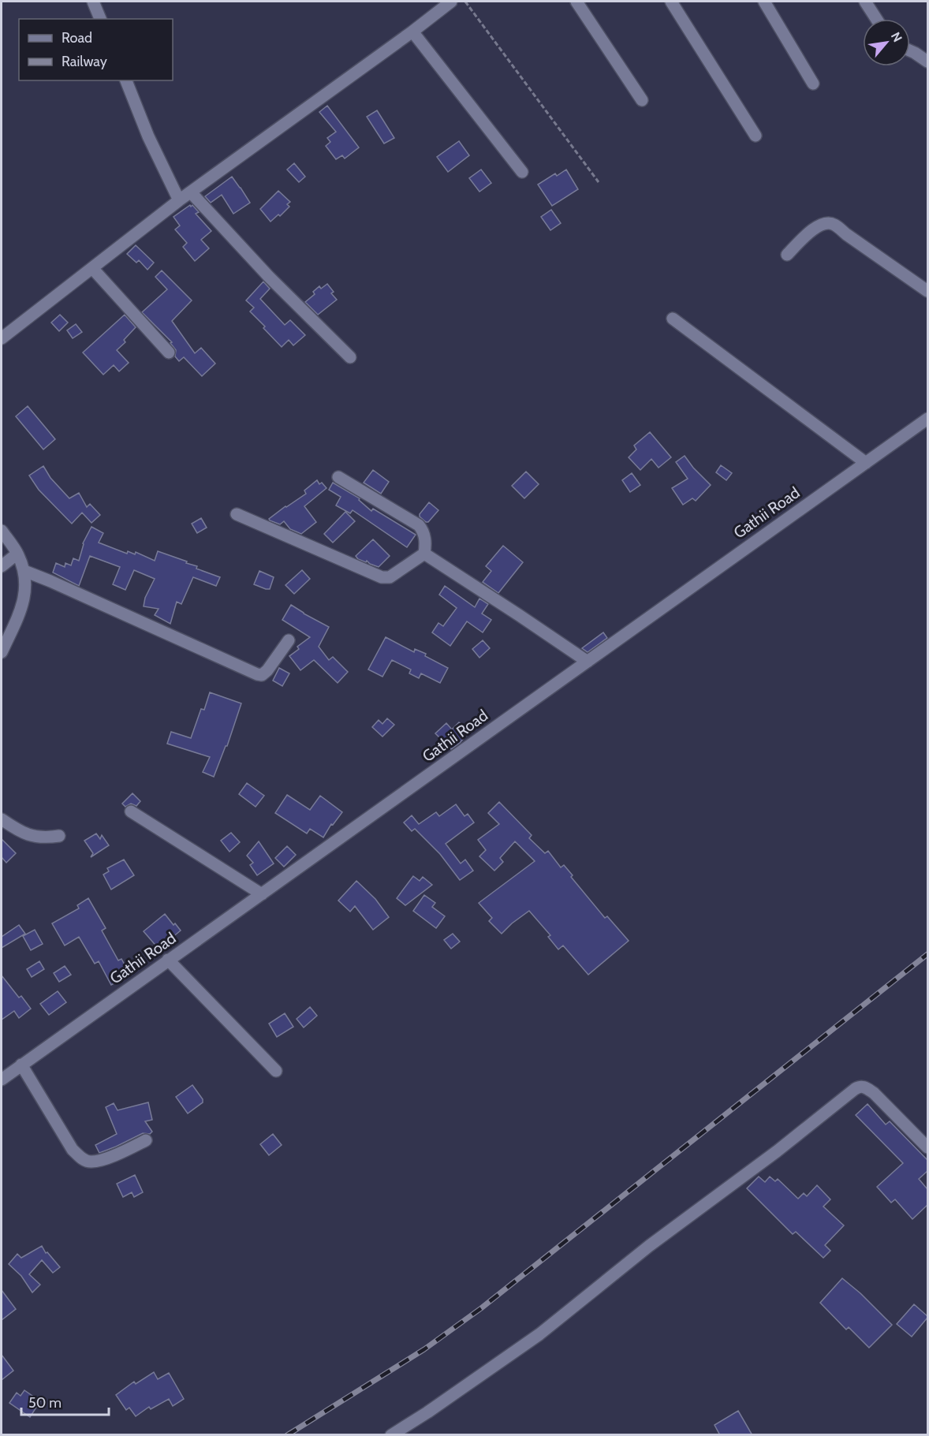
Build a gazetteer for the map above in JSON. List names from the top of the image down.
{
  "streets": {
    "street": ["Gathii Road"]
  },
  "legend": ["Road", "Railway"],
  "scale_bar": "50 m",
  "north": "top right"
}
